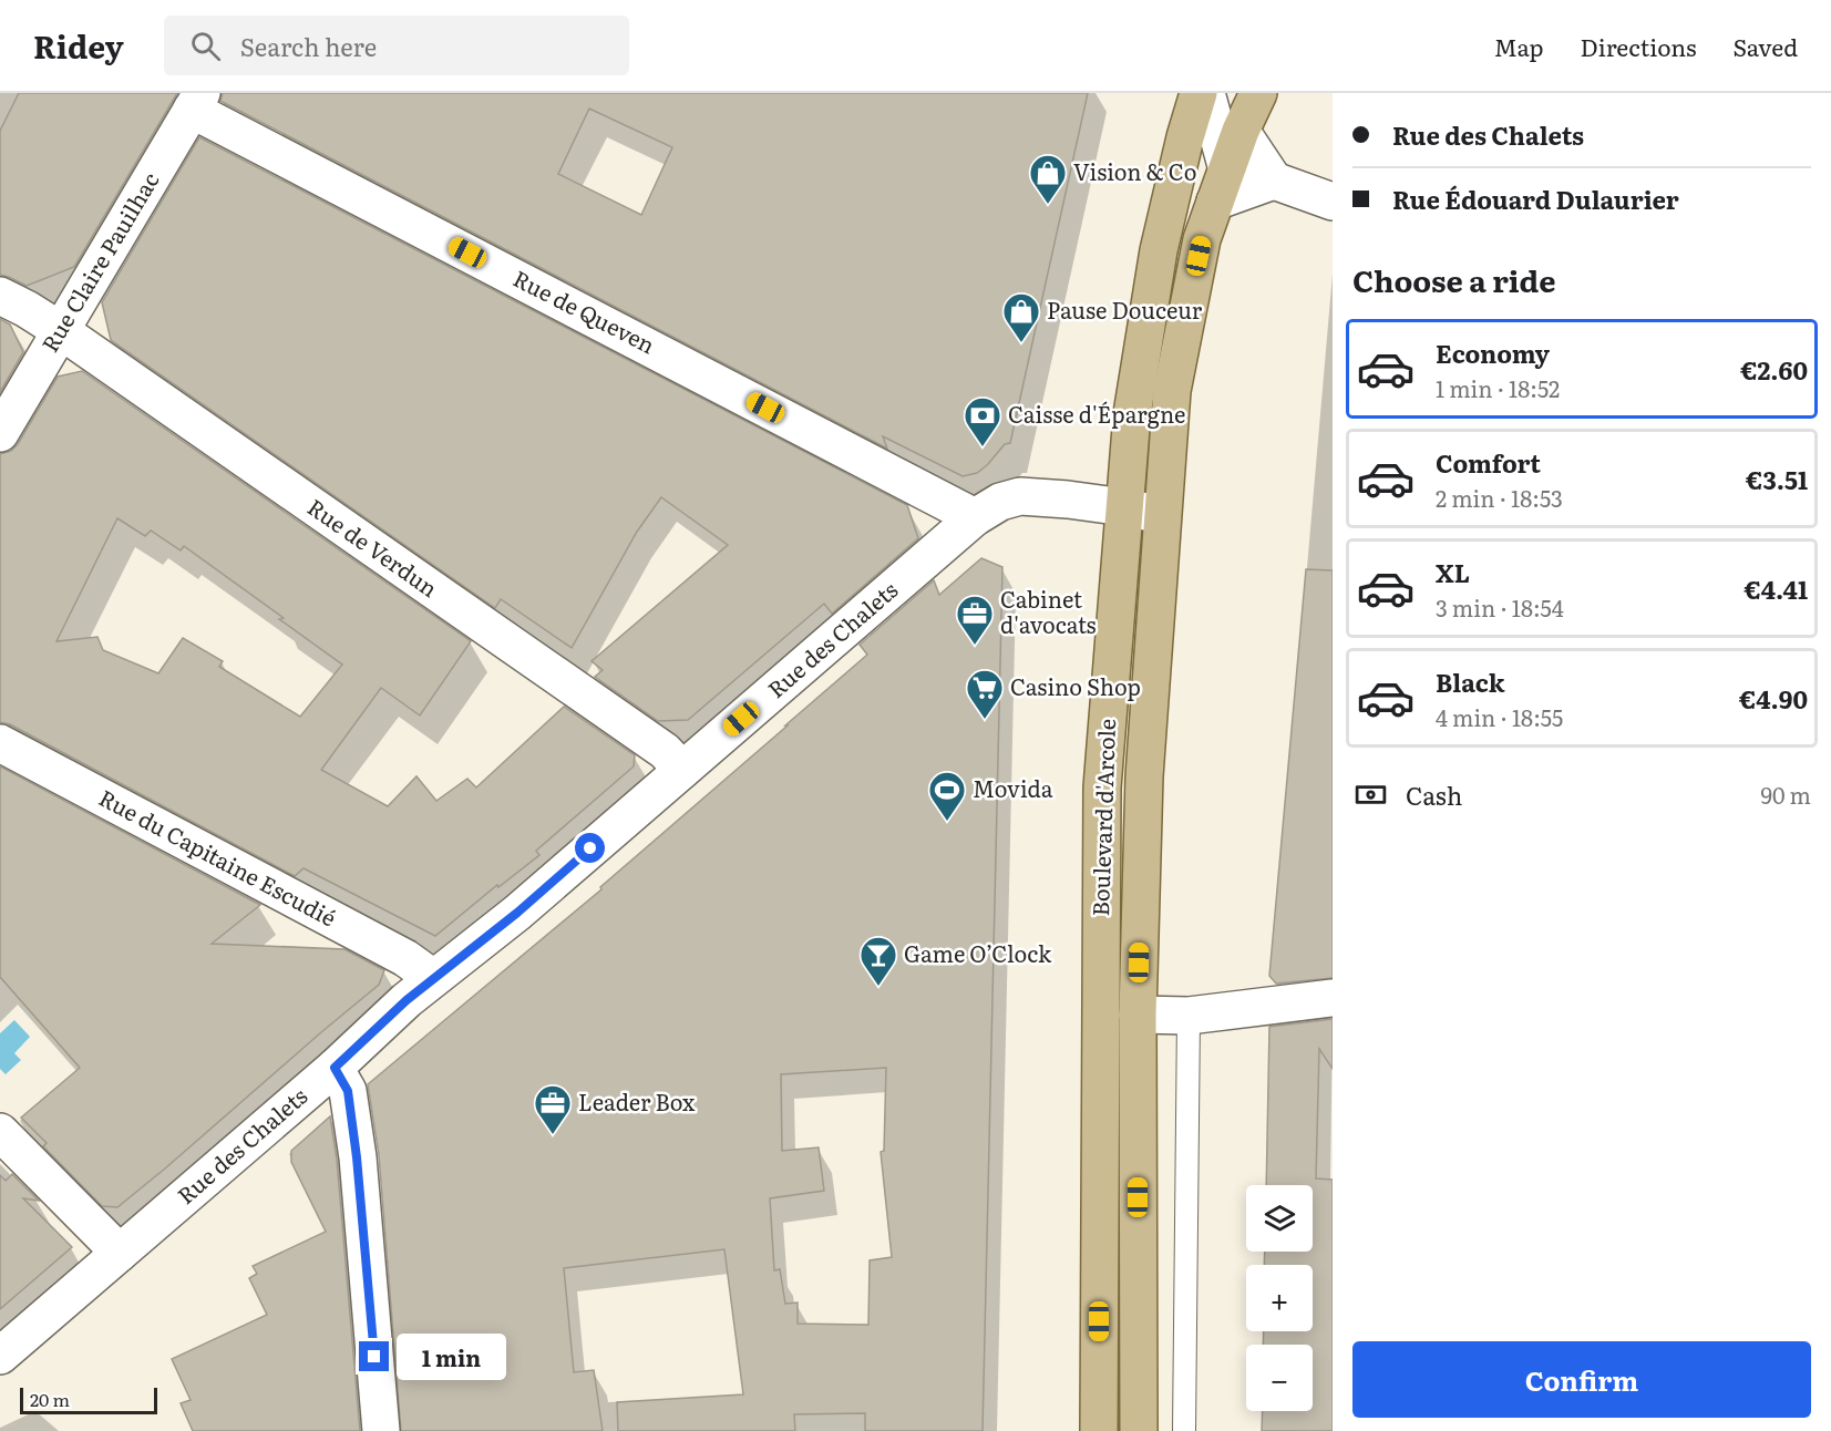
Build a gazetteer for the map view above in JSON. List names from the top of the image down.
{
  "streets": {
    "main road": ["Boulevard d'Arcole"],
    "street": [
      "Rue Claire Pauilhac",
      "Rue de Queven",
      "Rue de Verdun",
      "Rue des Chalets",
      "Rue du Capitaine Escudié"
    ]
  },
  "crossings": [
    ["Rue Claire Pauilhac", "Rue de Queven"],
    ["Rue Claire Pauilhac", "Rue de Verdun"],
    ["Rue de Queven", "Rue des Chalets"],
    ["Rue de Verdun", "Rue des Chalets"],
    ["Rue des Chalets", "Boulevard d'Arcole"],
    ["Rue des Chalets", "Rue du Capitaine Escudié"]
  ],
  "places": {
    "shop": ["Vision & Co", "Pause Douceur"],
    "bank": ["Caisse d'Épargne"],
    "office": ["Cabinet d'avocats", "Leader Box"],
    "supermarket": ["Casino Shop"],
    "sports": ["Movida"],
    "bar": ["Game O’Clock"]
  },
  "scale_bar": "20 m",
  "page": {
    "header": "Ridey",
    "search": "Search here",
    "nav": ["Map", "Directions", "Saved"],
    "banner": ["Rue des Chalets", "Rue Édouard Dulaurier"],
    "heading": "Choose a ride",
    "list": [
      {
        "name": "Economy",
        "note": "1 min · 18:52",
        "value": "€2.60"
      },
      {
        "name": "Comfort",
        "note": "2 min · 18:53",
        "value": "€3.51"
      },
      {
        "name": "XL",
        "note": "3 min · 18:54",
        "value": "€4.41"
      },
      {
        "name": "Black",
        "note": "4 min · 18:55",
        "value": "€4.90"
      }
    ],
    "pay": ["Cash", "90 m"],
    "map_buttons": ["+", "−"],
    "buttons": "Confirm",
    "bubble": "1 min",
    "scale": "20 m"
  }
}
